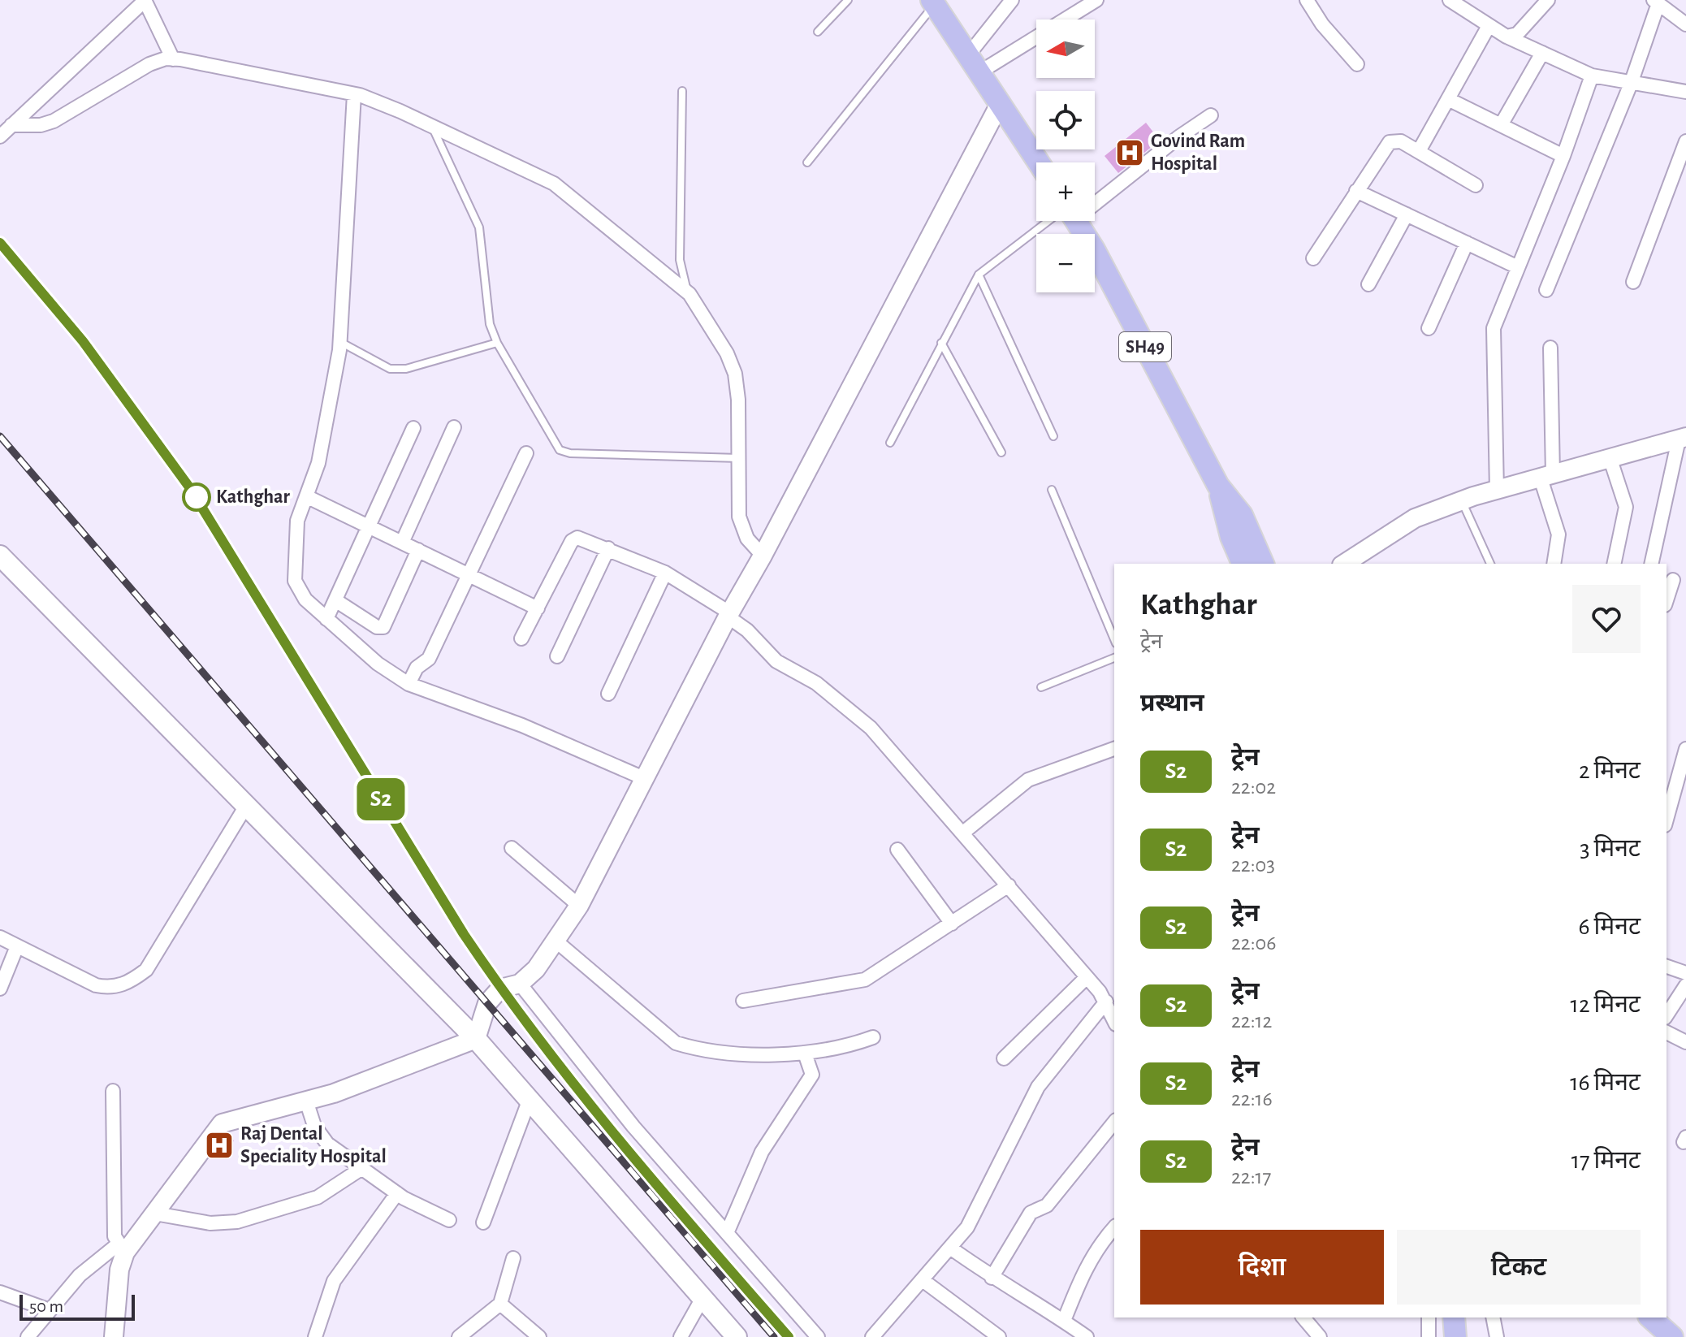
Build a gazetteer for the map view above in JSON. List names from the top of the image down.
{
  "streets": {
    "main road": ["SH49"]
  },
  "places": {
    "hospital": ["Govind Ram Hospital", "Raj Dental Speciality Hospital"],
    "other": ["Kathghar"]
  },
  "scale_bar": "50 m",
  "north": "left",
  "page": {
    "on_map": "S2",
    "map_buttons": ["+", "−"],
    "heading": [
      ["Kathghar", "ट्रेन"],
      "प्रस्थान"
    ],
    "list": [
      {
        "mark": "S2",
        "name": "ट्रेन",
        "note": "22:02",
        "value": "2 मिनट"
      },
      {
        "mark": "S2",
        "name": "ट्रेन",
        "note": "22:03",
        "value": "3 मिनट"
      },
      {
        "mark": "S2",
        "name": "ट्रेन",
        "note": "22:06",
        "value": "6 मिनट"
      },
      {
        "mark": "S2",
        "name": "ट्रेन",
        "note": "22:12",
        "value": "12 मिनट"
      },
      {
        "mark": "S2",
        "name": "ट्रेन",
        "note": "22:16",
        "value": "16 मिनट"
      },
      {
        "mark": "S2",
        "name": "ट्रेन",
        "note": "22:17",
        "value": "17 मिनट"
      }
    ],
    "buttons": ["दिशा", "टिकट"],
    "scale": "50 m"
  }
}
